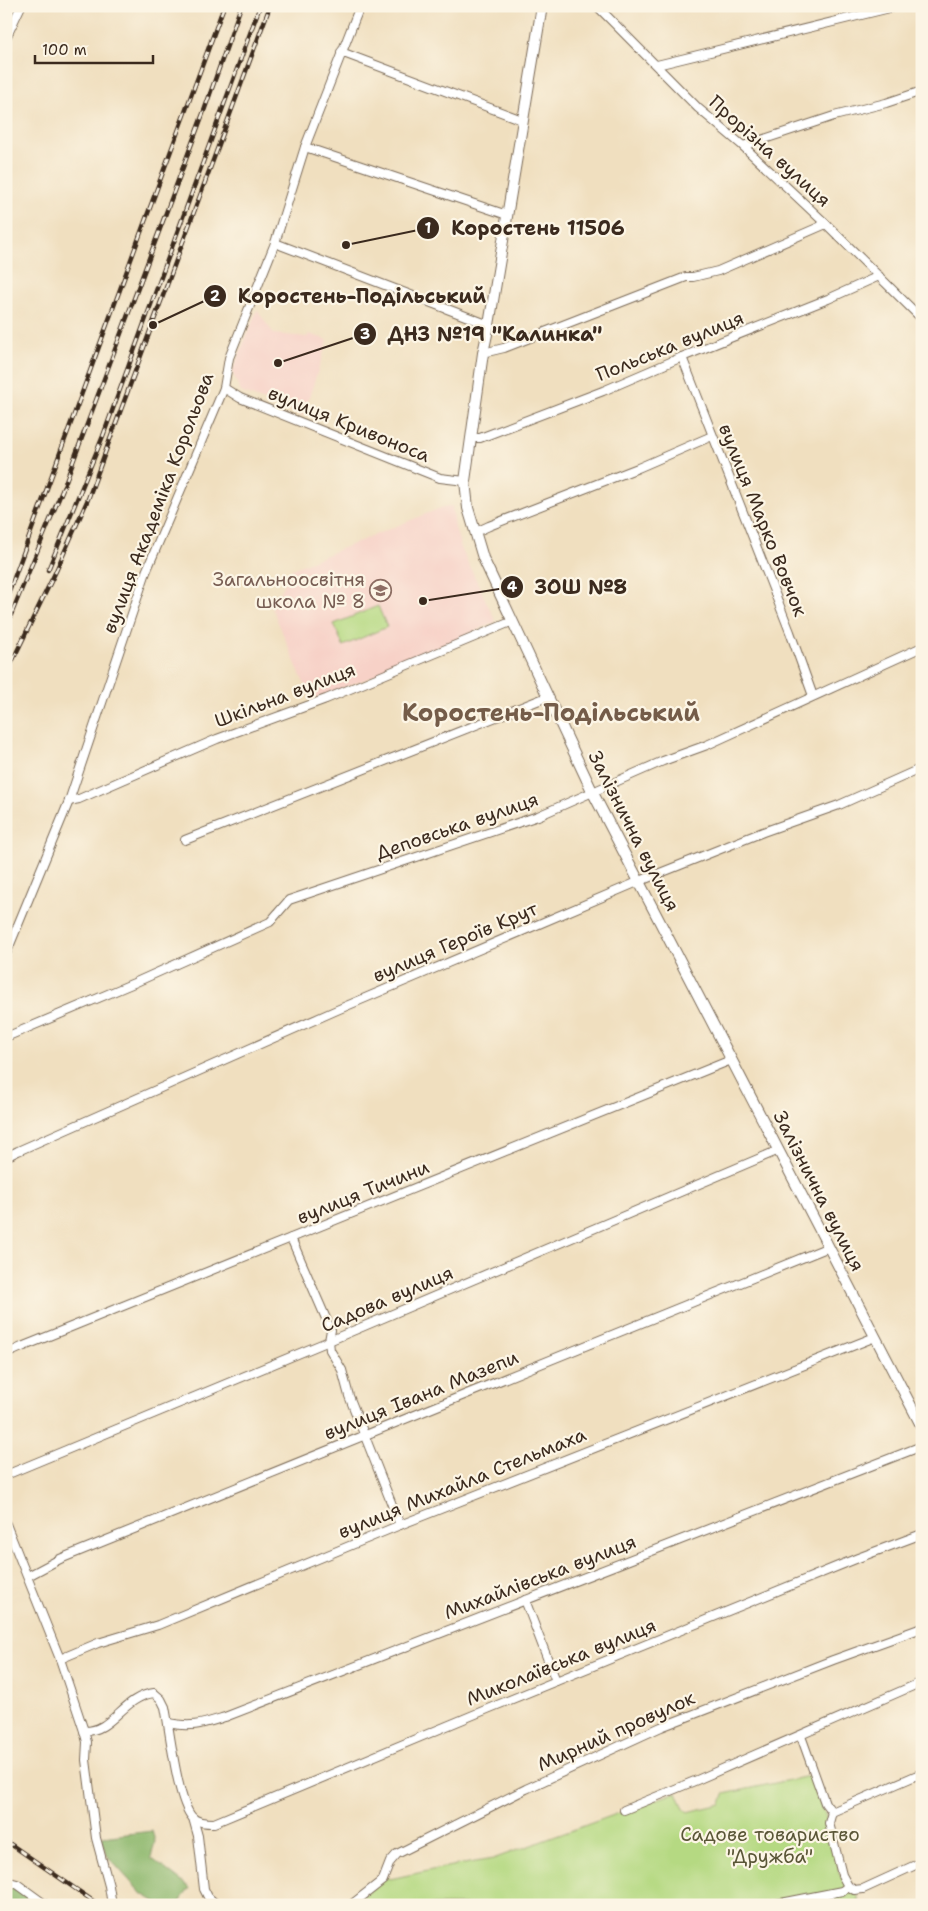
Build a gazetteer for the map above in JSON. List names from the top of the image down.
{
  "streets": {
    "street": [
      "Прорізна вулиця",
      "Польська вулиця",
      "вулиця Кривоноса",
      "вулиця Академіка Корольова",
      "вулиця Марко Вовчок",
      "Шкільна вулиця",
      "Деповська вулиця",
      "Залізнична вулиця",
      "вулиця Героїв Крут",
      "вулиця Тичини",
      "Садова вулиця",
      "вулиця Івана Мазепи",
      "вулиця Михайла Стельмаха",
      "Михайлівська вулиця",
      "Миколаївська вулиця",
      "Мирний провулок"
    ]
  },
  "crossings": [
    ["Прорізна вулиця", "Польська вулиця"],
    ["Польська вулиця", "вулиця Марко Вовчок"],
    ["Польська вулиця", "Залізнична вулиця"],
    ["вулиця Кривоноса", "вулиця Академіка Корольова"],
    ["вулиця Кривоноса", "Залізнична вулиця"],
    ["вулиця Академіка Корольова", "Шкільна вулиця"],
    ["вулиця Марко Вовчок", "Деповська вулиця"],
    ["Шкільна вулиця", "Залізнична вулиця"],
    ["Деповська вулиця", "Залізнична вулиця"],
    ["Залізнична вулиця", "вулиця Героїв Крут"],
    ["Залізнична вулиця", "вулиця Тичини"],
    ["Залізнична вулиця", "Садова вулиця"],
    ["Залізнична вулиця", "вулиця Івана Мазепи"],
    ["Залізнична вулиця", "вулиця Михайла Стельмаха"]
  ],
  "districts": ["Коростень-Подільський"],
  "parks": ["Садове товариство \"Дружба\""],
  "places": {
    "other": [
      "Коростень 11506",
      "Коростень-Подільський",
      "ДНЗ №19 \"Калинка\"",
      "ЗОШ №8"
    ],
    "school or university": ["Загальноосвітня школа № 8"]
  },
  "scale_bar": "100 m"
}
